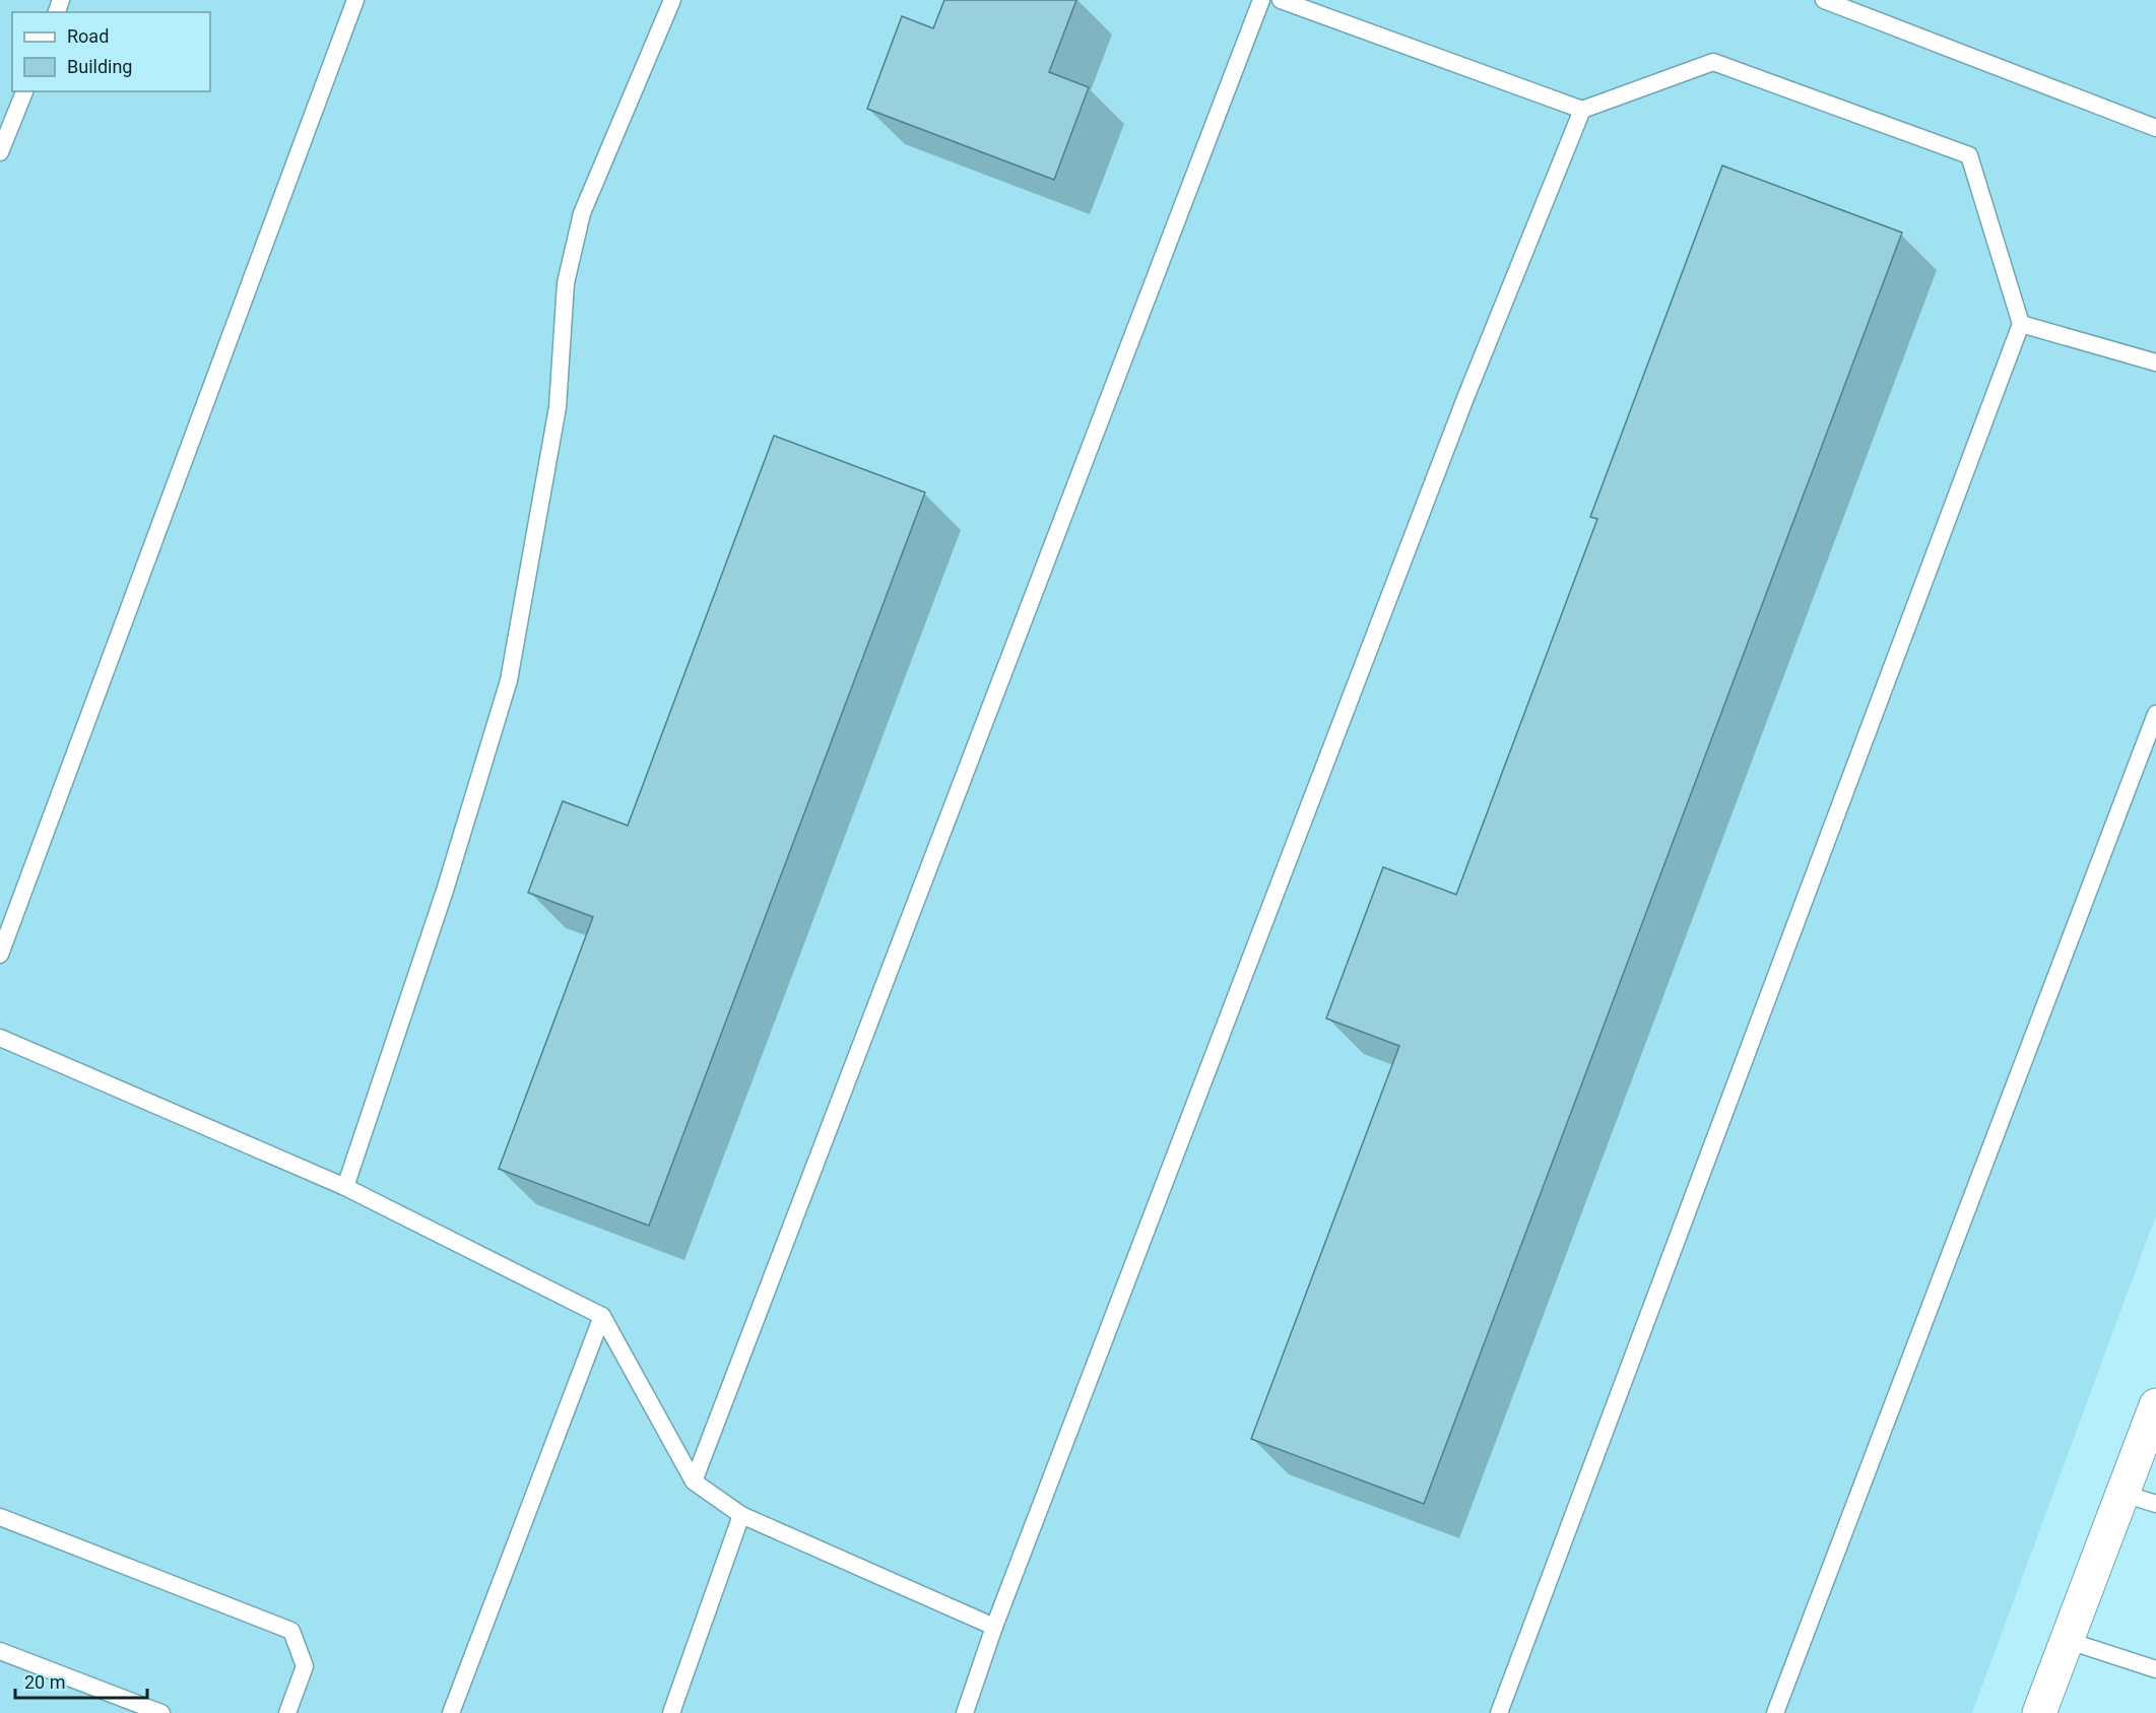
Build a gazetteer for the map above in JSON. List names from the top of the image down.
{
  "legend": ["Road", "Building"],
  "scale_bar": "20 m"
}
